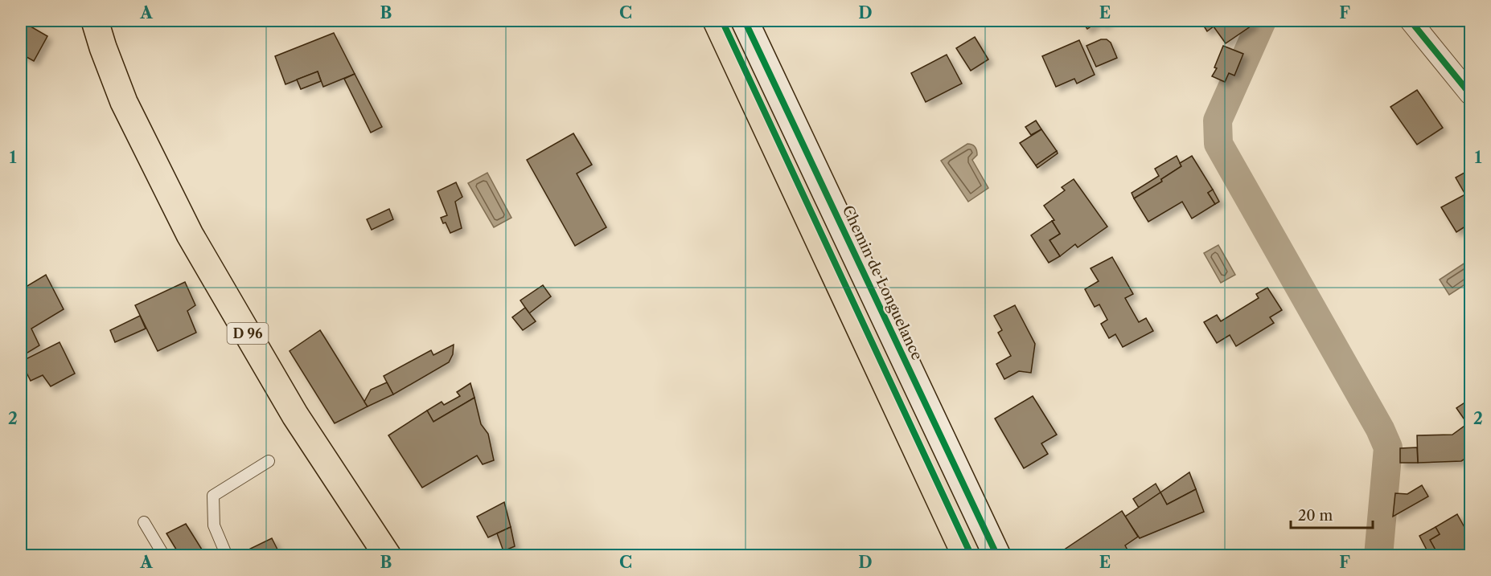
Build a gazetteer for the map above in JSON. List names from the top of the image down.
{
  "streets": {
    "main road": ["D 96"],
    "street": ["Chemin de Longuelance"]
  },
  "scale_bar": "20 m",
  "grid": {
    "columns": [
      "A",
      "B",
      "C",
      "D",
      "E",
      "F"
    ],
    "rows": ["1", "2"]
  }
}
